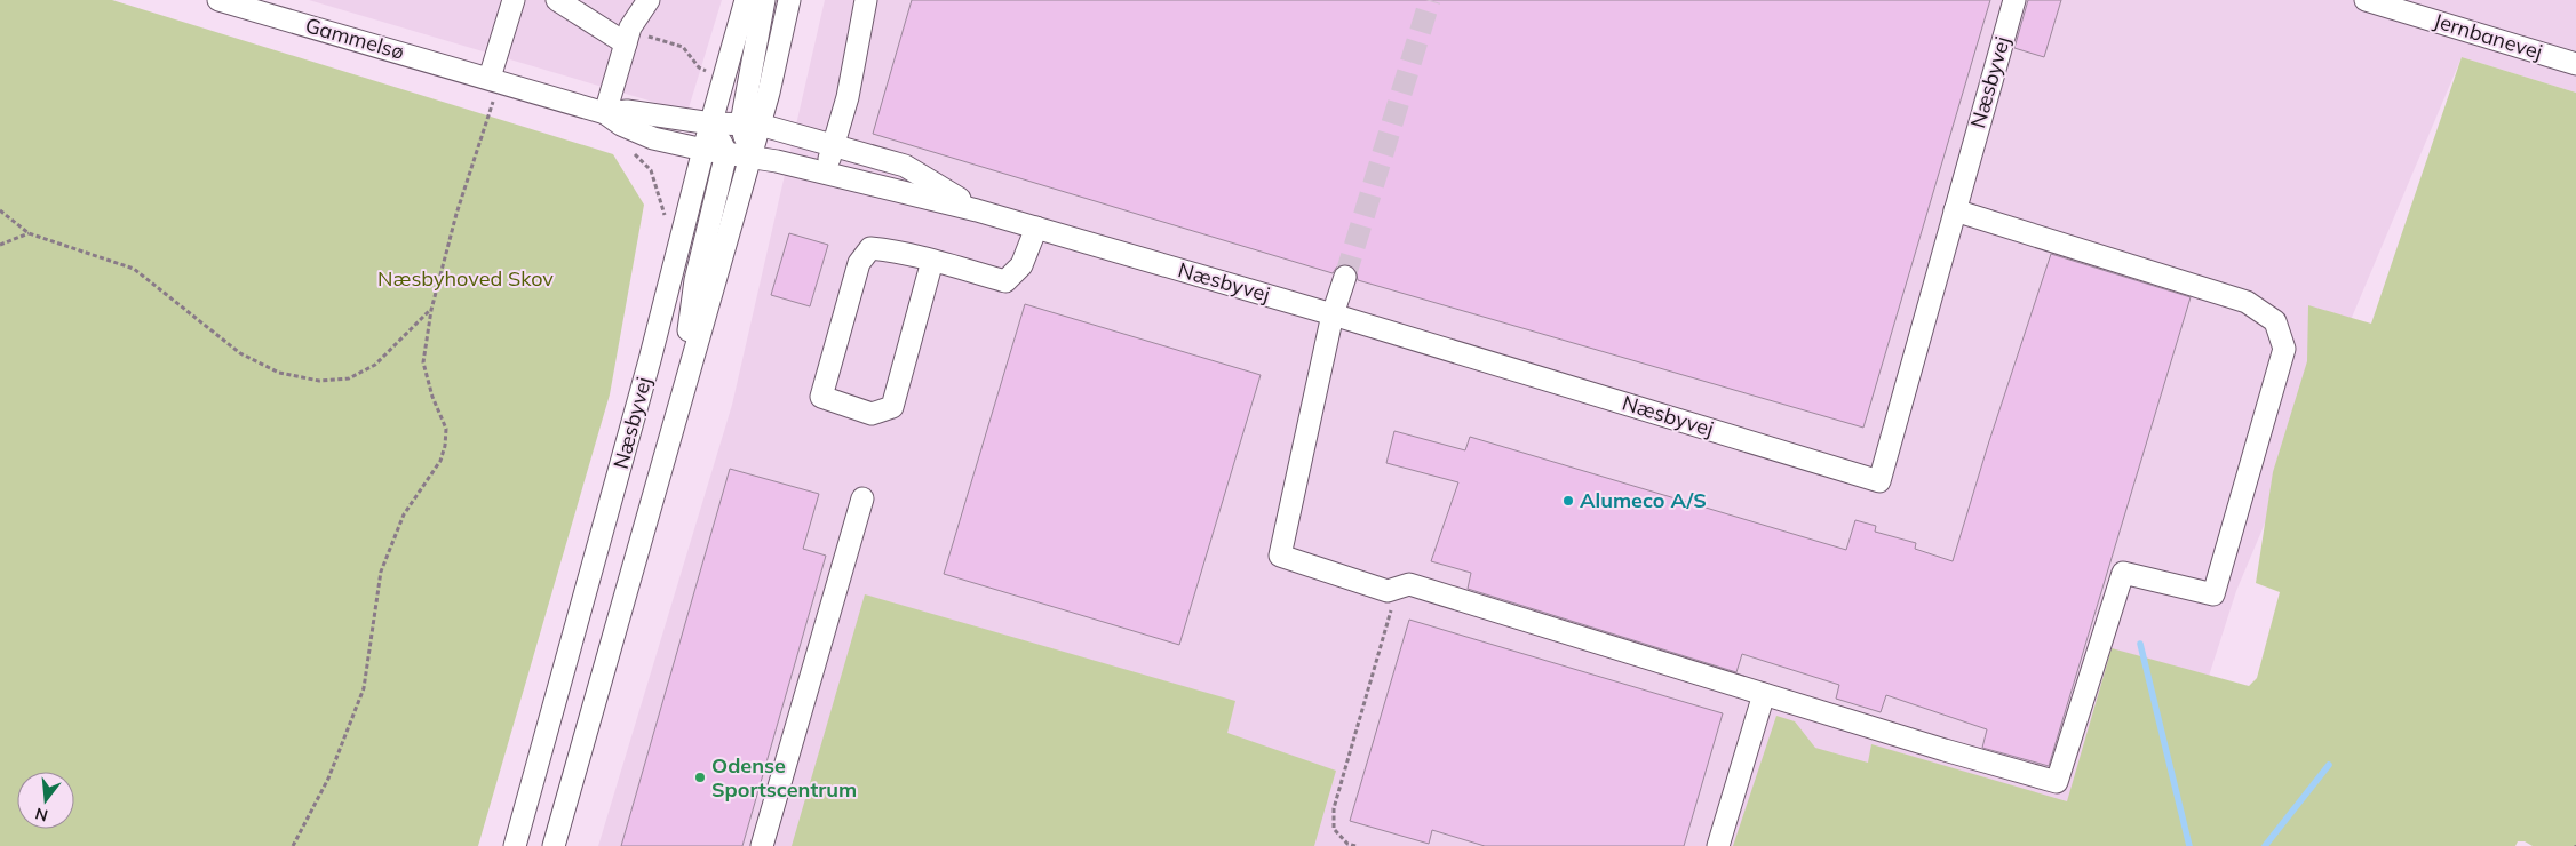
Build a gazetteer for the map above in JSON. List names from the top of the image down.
{
  "streets": {
    "street": ["Jernbanevej", "Gammelsø", "Næsbyvej"]
  },
  "crossings": [
    ["Gammelsø", "Næsbyvej"]
  ],
  "parks": ["Næsbyhoved Skov"],
  "places": ["Alumeco A/S", "Odense Sportscentrum"],
  "north": "bottom"
}
